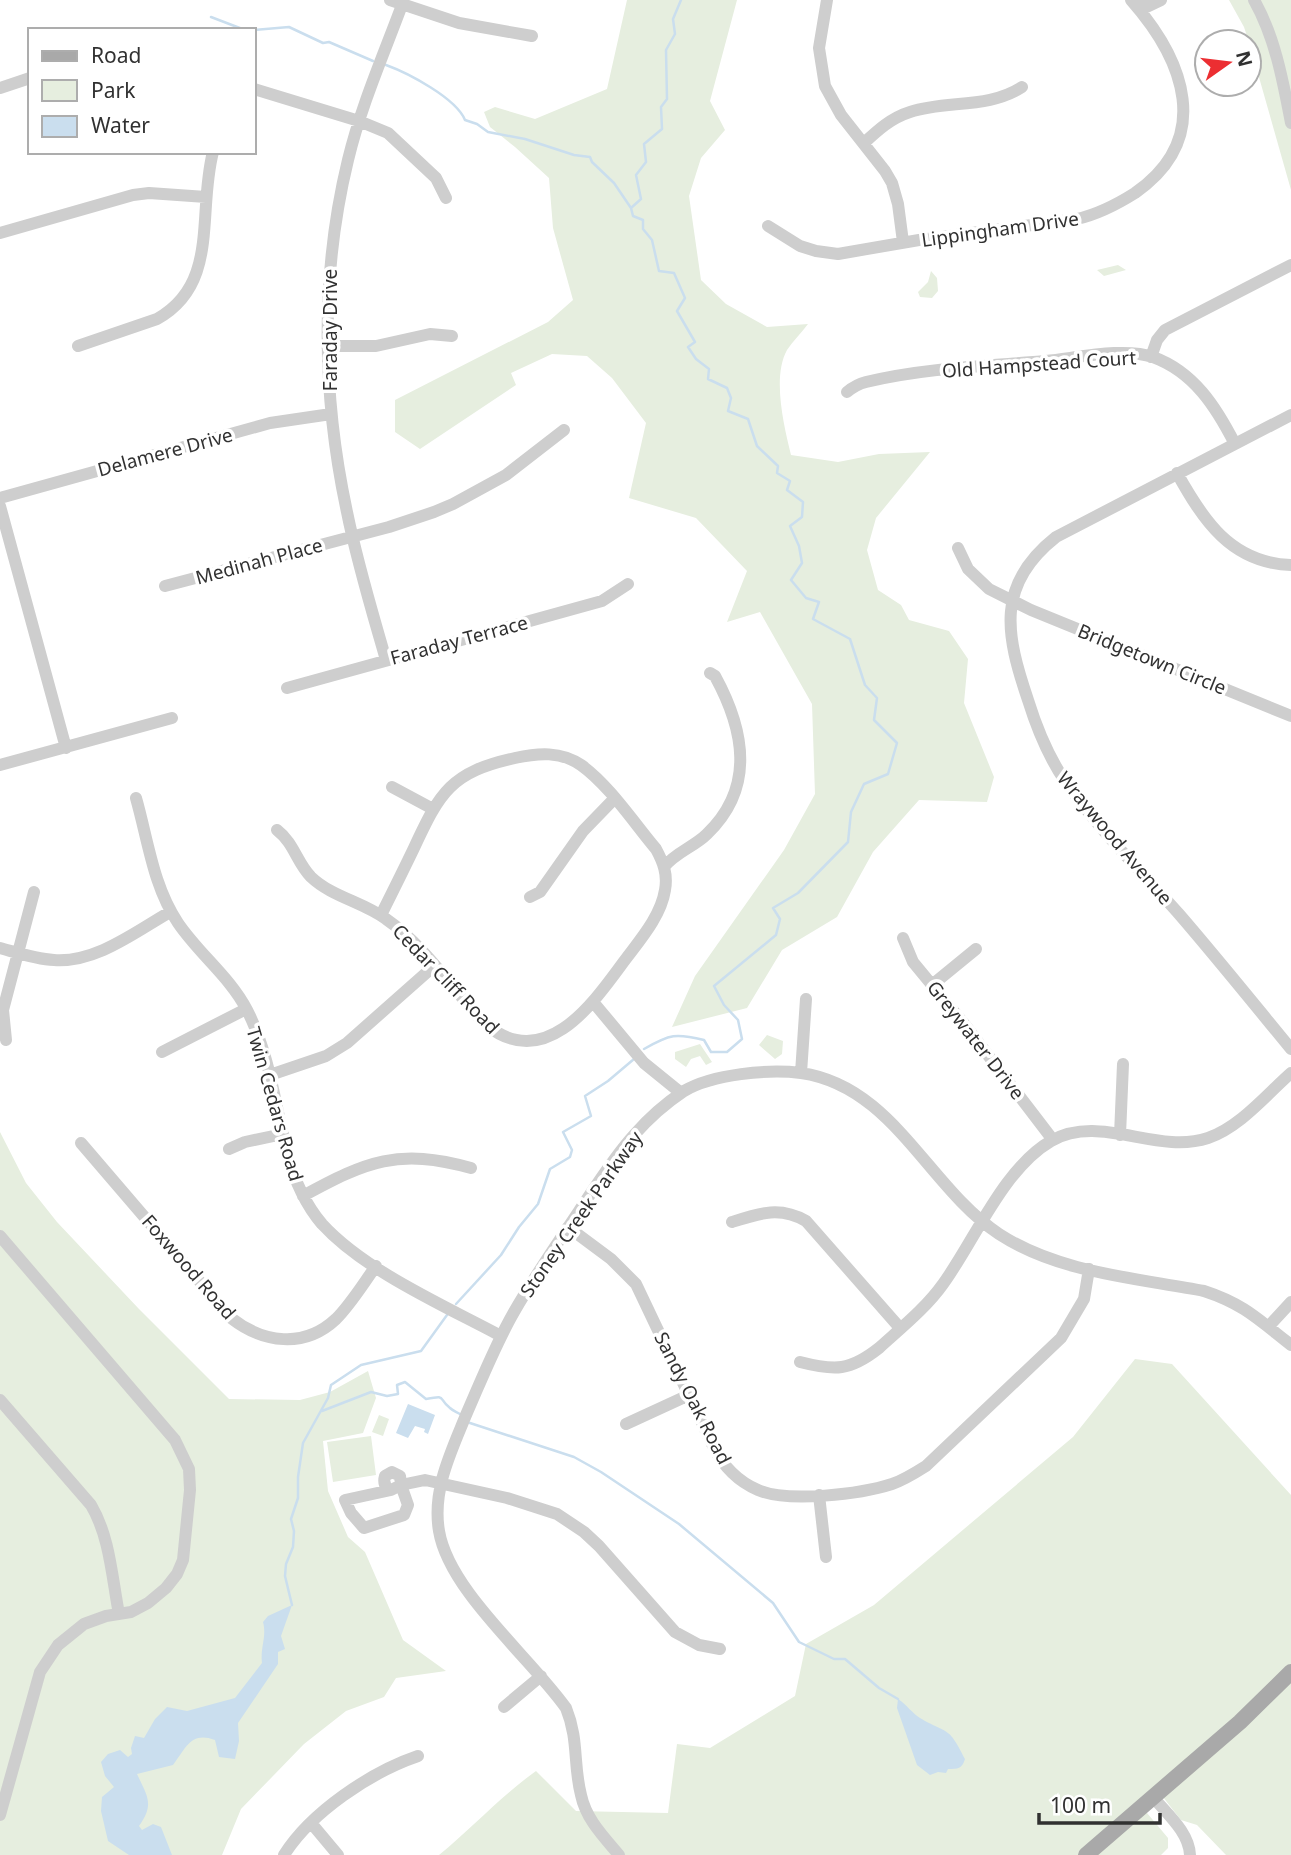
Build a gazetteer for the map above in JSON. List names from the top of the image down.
{
  "streets": {
    "street": [
      "Lippingham Drive",
      "Faraday Drive",
      "Old Hampstead Court",
      "Delamere Drive",
      "Medinah Place",
      "Faraday Terrace",
      "Bridgetown Circle",
      "Wraywood Avenue",
      "Cedar Cliff Road",
      "Greywater Drive",
      "Twin Cedars Road",
      "Stoney Creek Parkway",
      "Foxwood Road",
      "Sandy Oak Road"
    ]
  },
  "crossings": [
    ["Faraday Drive", "Delamere Drive"],
    ["Faraday Drive", "Medinah Place"],
    ["Faraday Drive", "Faraday Terrace"],
    ["Old Hampstead Court", "Wraywood Avenue"],
    ["Bridgetown Circle", "Wraywood Avenue"],
    ["Twin Cedars Road", "Stoney Creek Parkway"],
    ["Twin Cedars Road", "Foxwood Road"],
    ["Stoney Creek Parkway", "Sandy Oak Road"]
  ],
  "legend": ["Road", "Park", "Water"],
  "scale_bar": "100 m",
  "north": "right"
}
